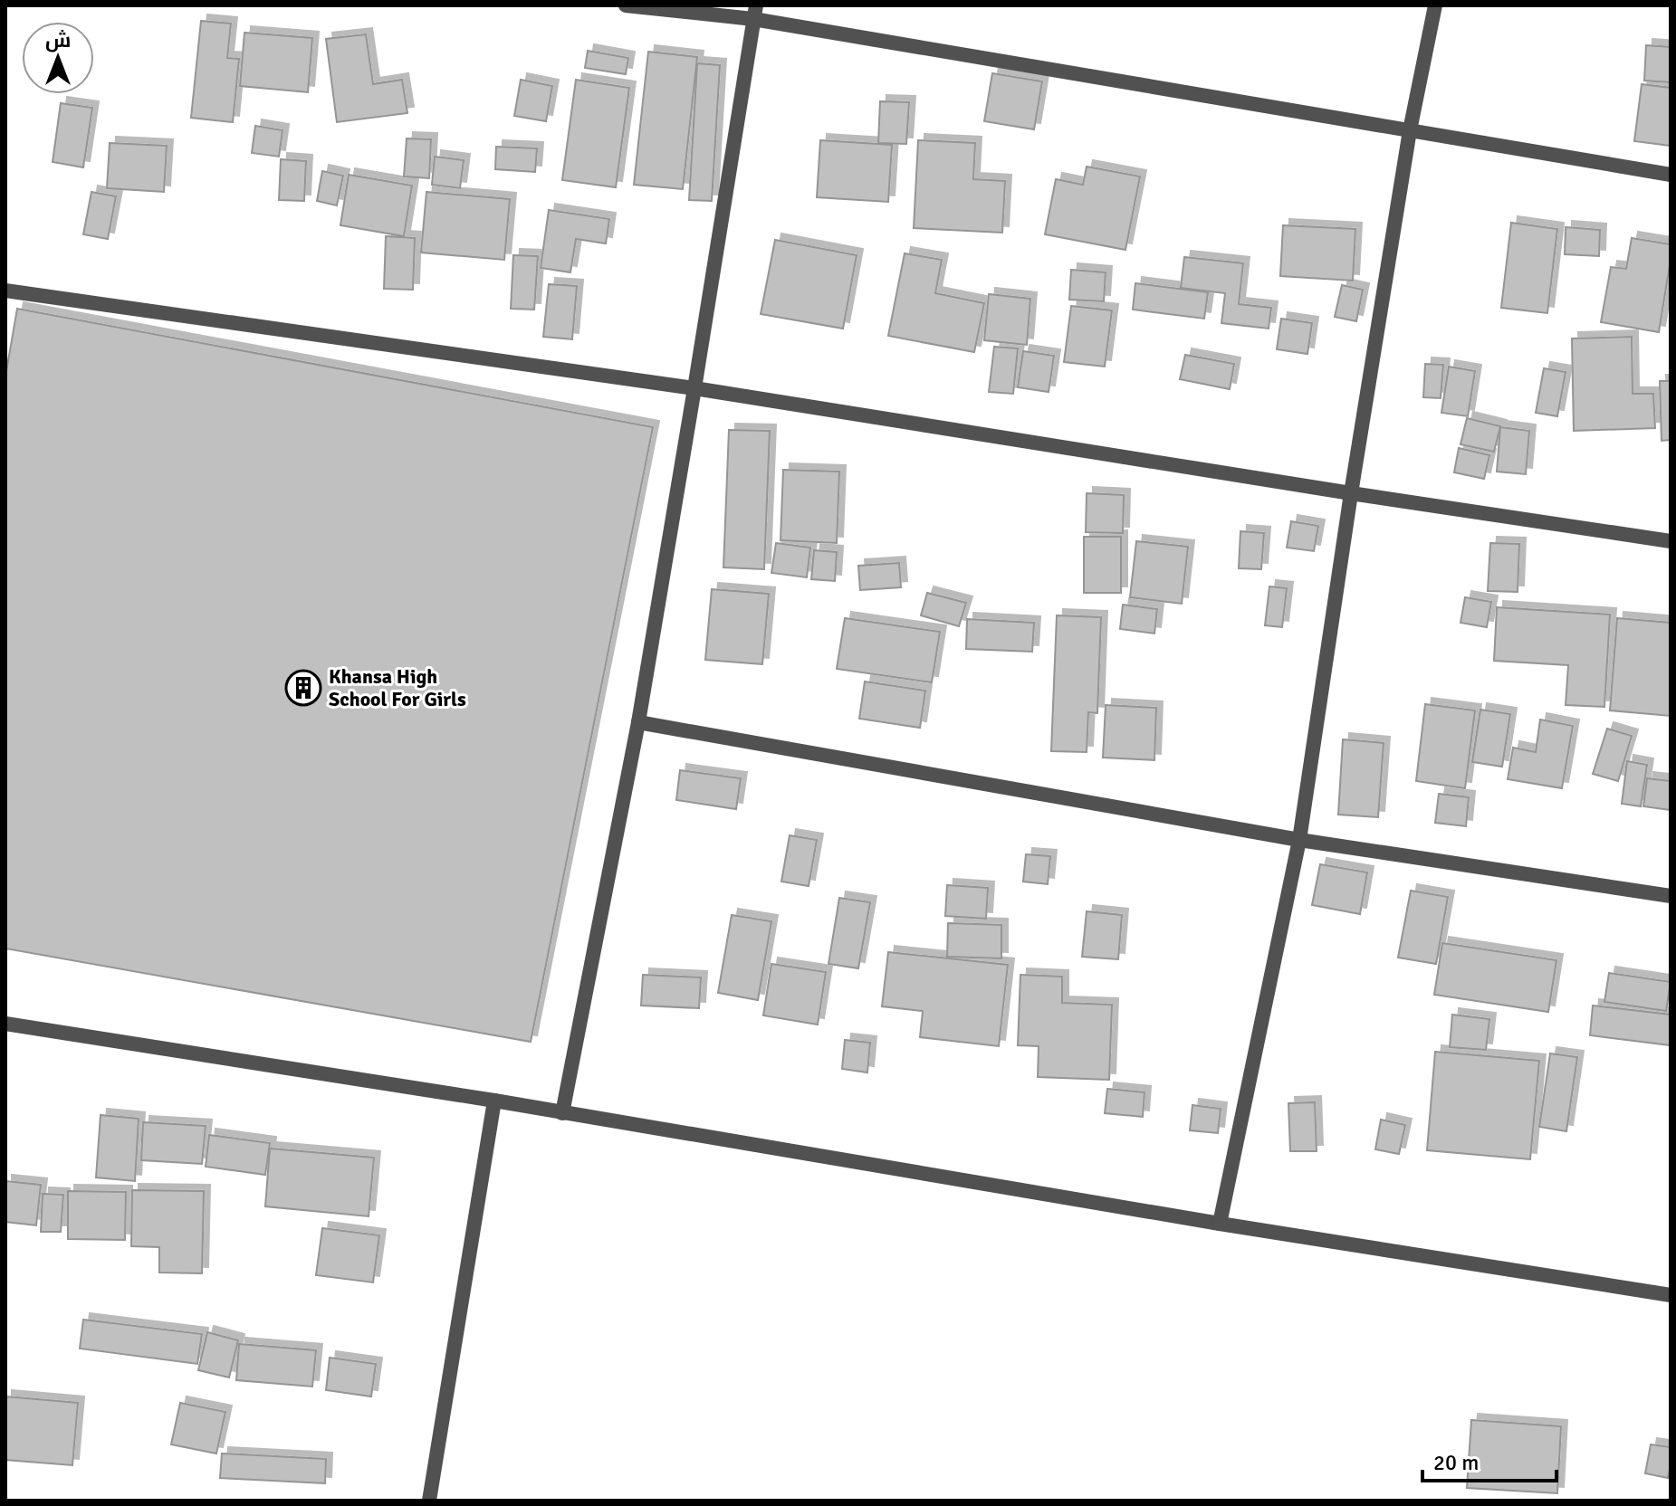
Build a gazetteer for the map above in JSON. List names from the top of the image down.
{
  "places": {
    "building": ["Khansa High School For Girls"]
  },
  "scale_bar": "20 m",
  "north": "top"
}
